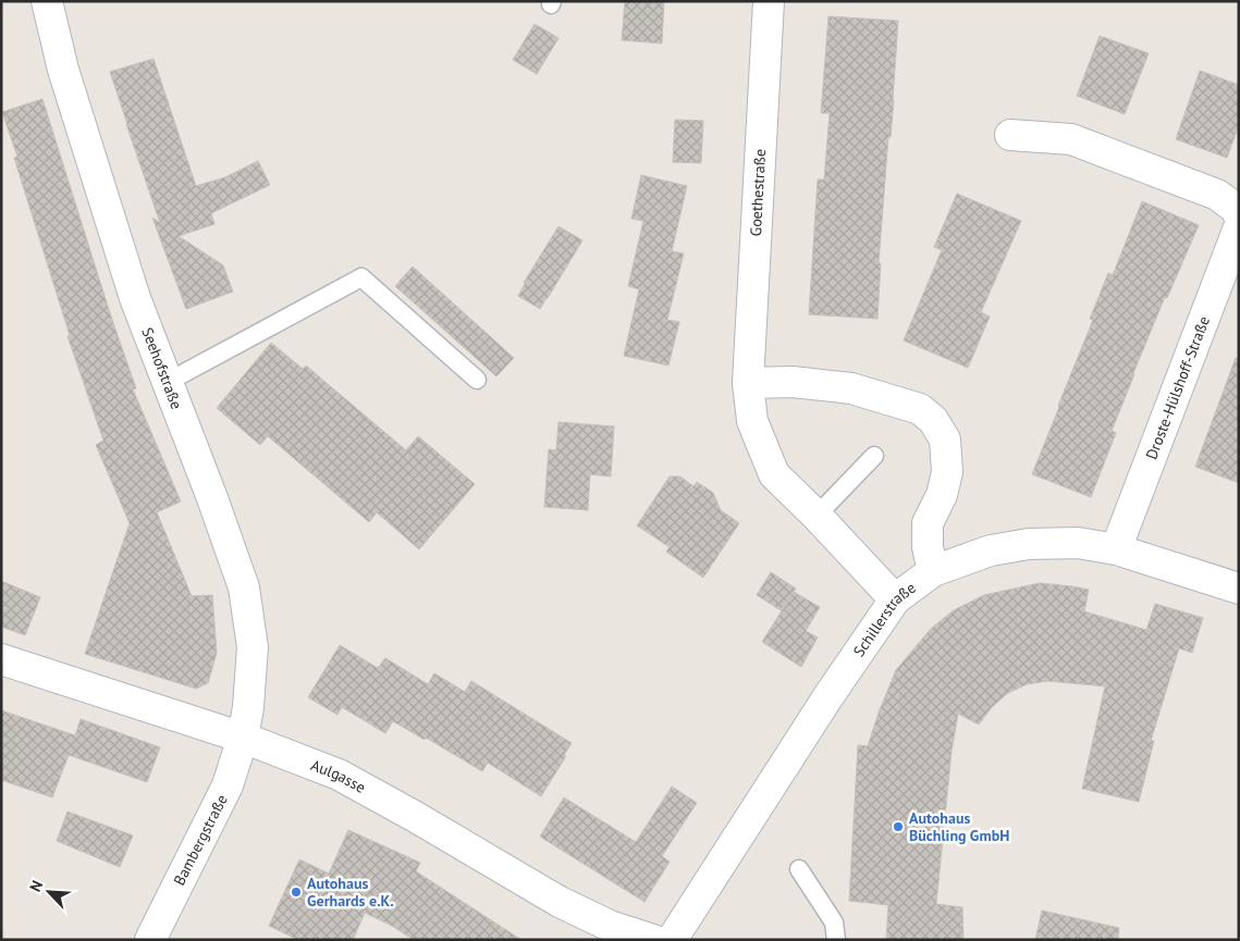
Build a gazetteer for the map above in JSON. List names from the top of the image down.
{
  "streets": {
    "street": [
      "Goethestraße",
      "Seehofstraße",
      "Droste-Hülshoff-Straße",
      "Schillerstraße",
      "Aulgasse",
      "Bambergstraße"
    ]
  },
  "crossings": [
    ["Goethestraße", "Schillerstraße"],
    ["Seehofstraße", "Aulgasse"],
    ["Seehofstraße", "Bambergstraße"],
    ["Droste-Hülshoff-Straße", "Schillerstraße"],
    ["Aulgasse", "Bambergstraße"]
  ],
  "places": ["Autohaus Büchling GmbH", "Autohaus Gerhards e.K."],
  "north": "top left"
}
